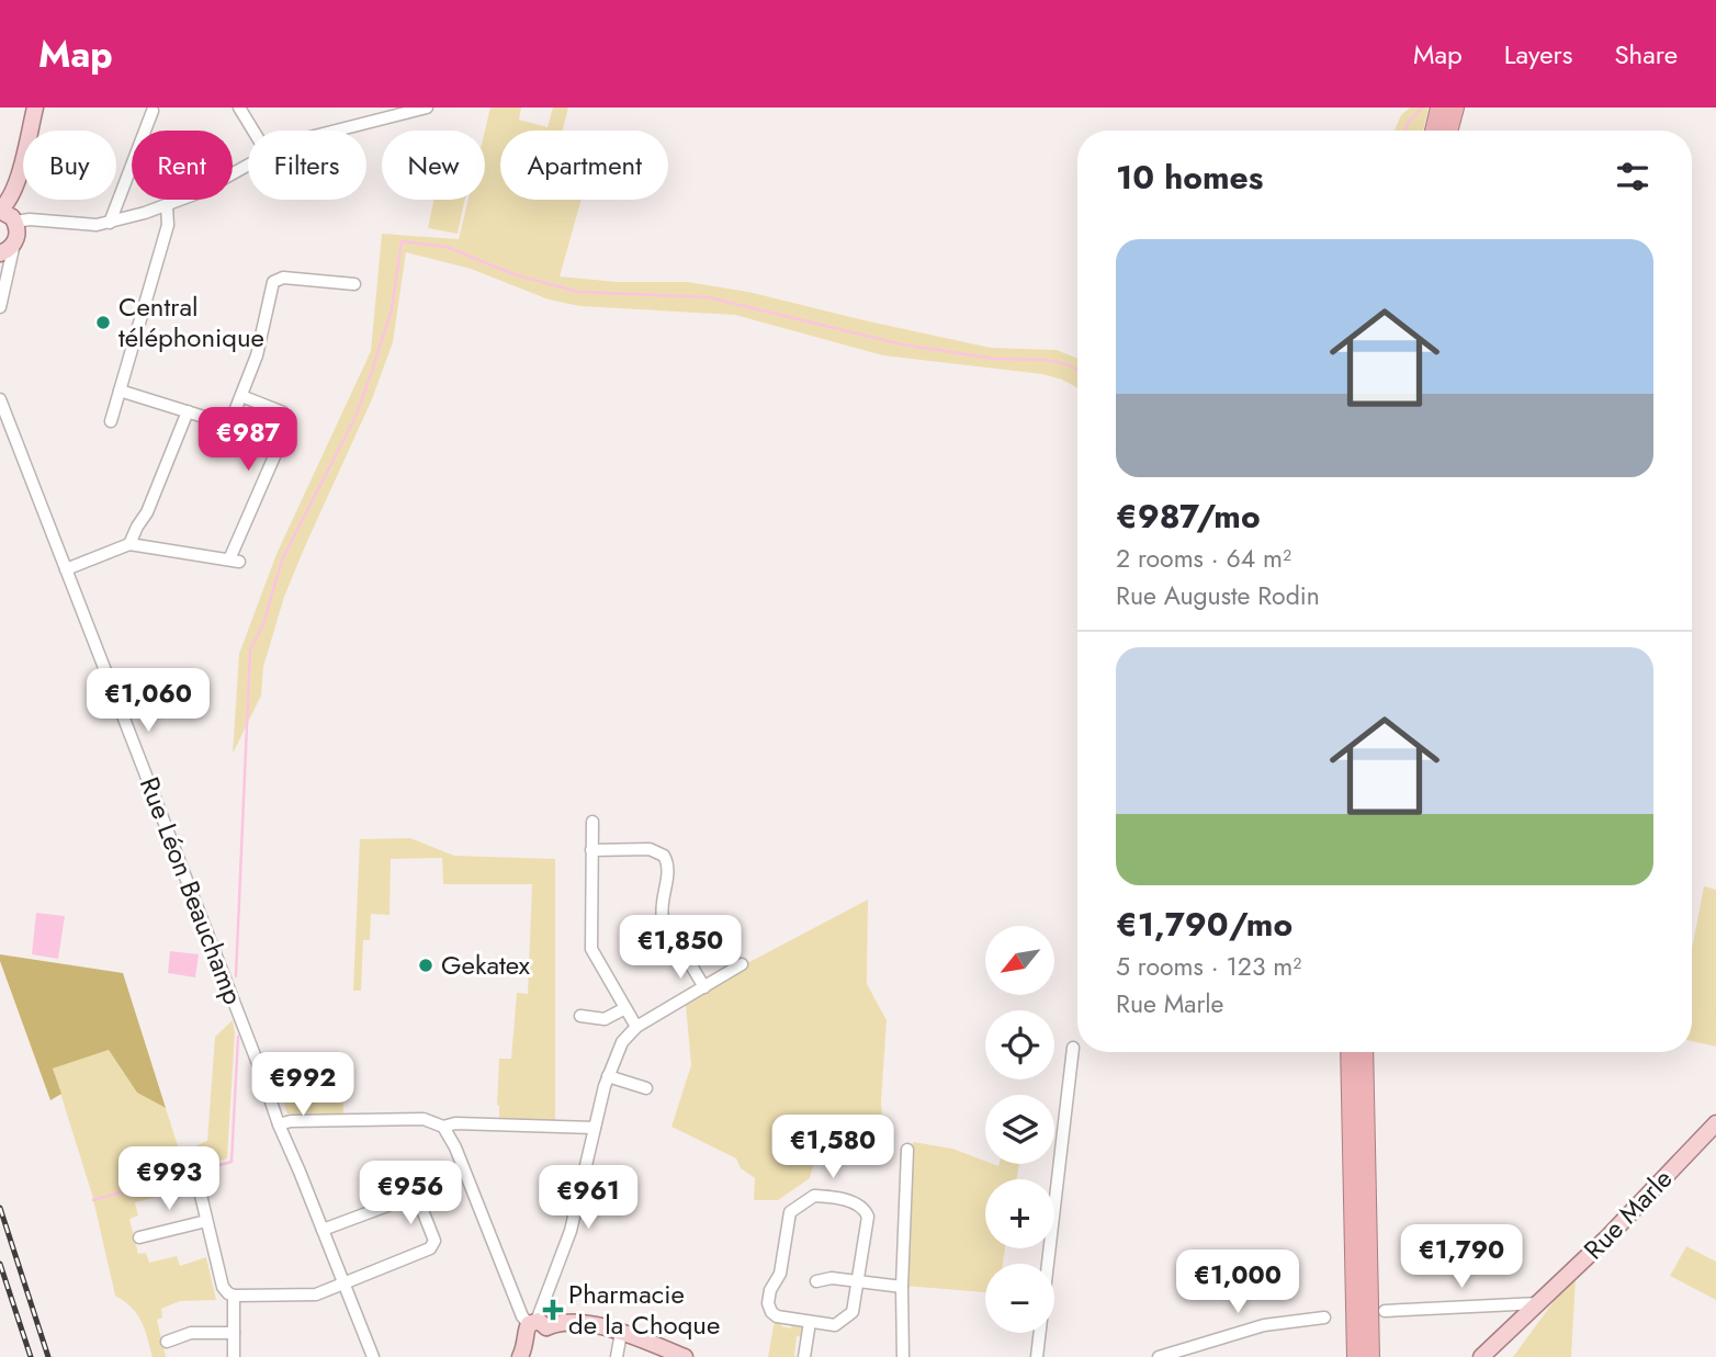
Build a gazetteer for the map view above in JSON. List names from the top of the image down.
{
  "streets": {
    "main road": ["Rue Marle"],
    "street": ["Rue Léon Beauchamp"]
  },
  "places": {
    "other": ["Central téléphonique", "Gekatex"],
    "health": ["Pharmacie de la Choque"]
  },
  "north": "bottom left",
  "page": {
    "header": "Map",
    "nav": ["Map", "Layers", "Share"],
    "chip": [
      "Buy",
      "Rent",
      "Filters",
      "New",
      "Apartment"
    ],
    "heading": "10 homes",
    "list": [
      {
        "name": "€987/mo",
        "note": "2 rooms · 64 m² · Rue Auguste Rodin"
      },
      {
        "name": "€1,790/mo",
        "note": "5 rooms · 123 m² · Rue Marle"
      }
    ],
    "price": [
      "€987",
      "€1,060",
      "€1,850",
      "€992",
      "€1,580",
      "€993",
      "€956",
      "€961",
      "€1,790",
      "€1,000"
    ],
    "map_buttons": ["+", "−"]
  }
}
